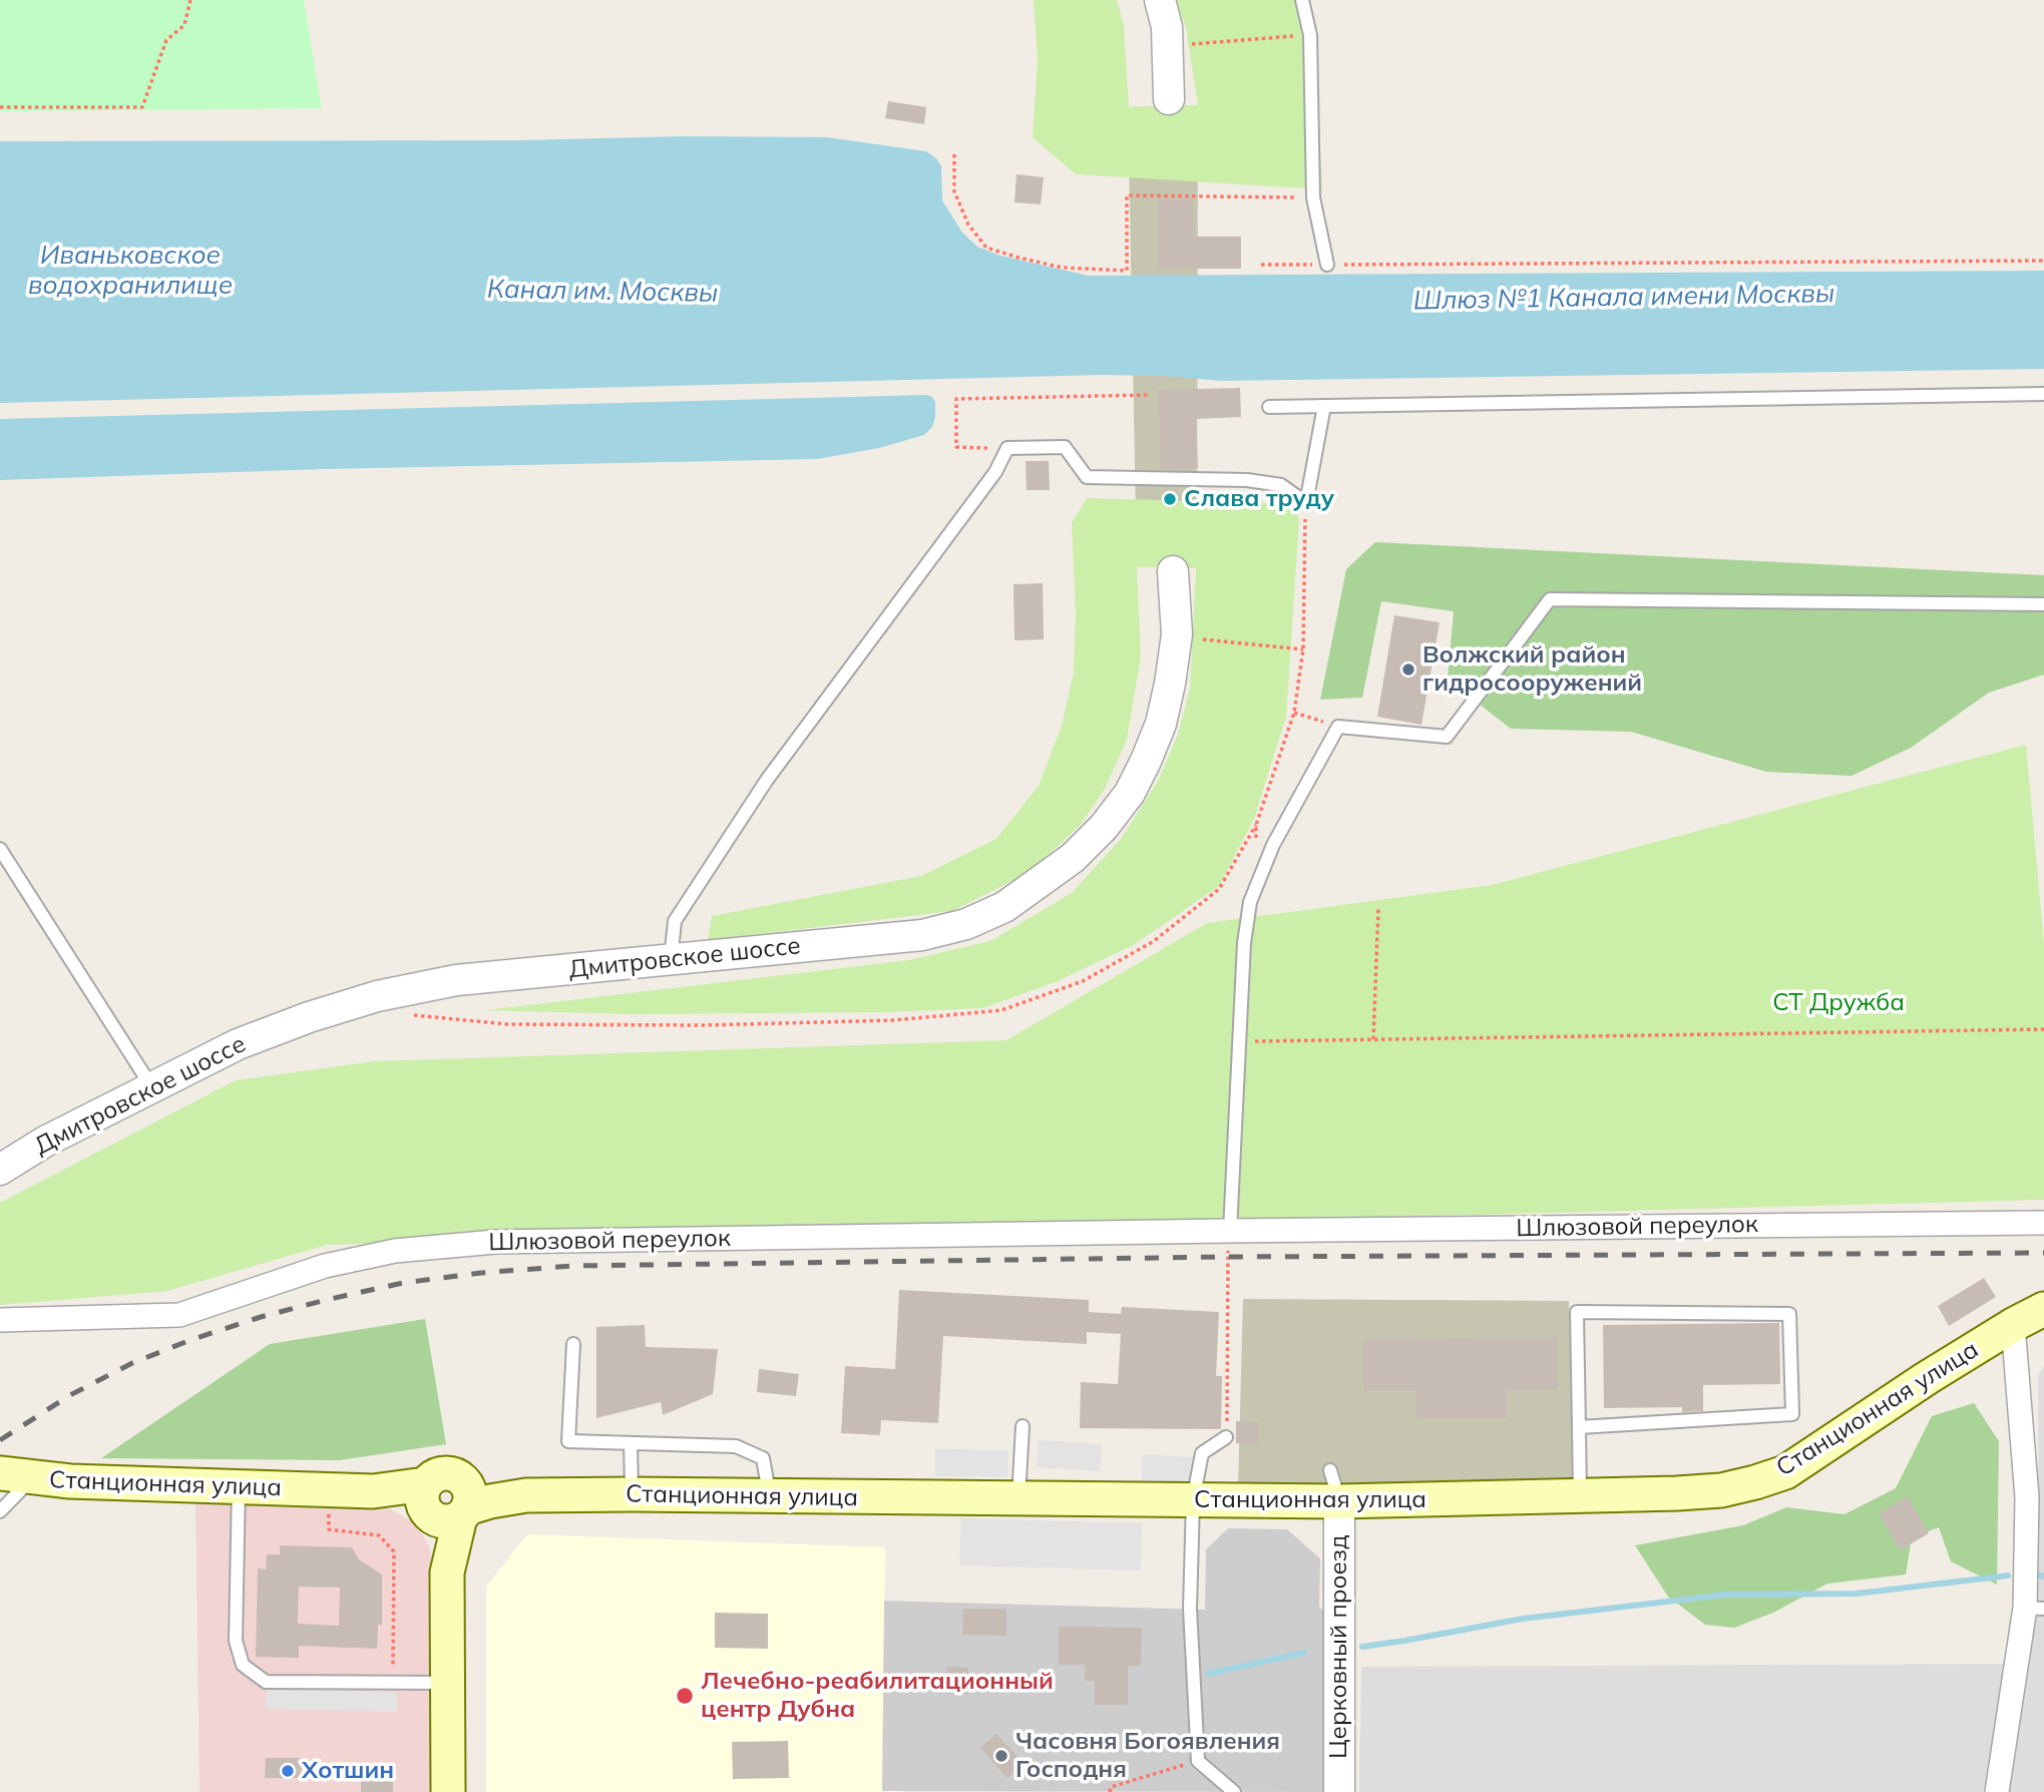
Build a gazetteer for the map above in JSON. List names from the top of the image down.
{
  "streets": {
    "main road": ["Станционная улица"],
    "street": ["Дмитровское шоссе", "Шлюзовой переулок", "Церковный проезд"]
  },
  "crossings": [
    ["Станционная улица", "Церковный проезд"]
  ],
  "water": ["Иваньковское водохранилище", "Канал им. Москвы", "Шлюз №1 Канала имени Москвы"],
  "parks": ["СТ Дружба"],
  "places": [
    "Слава труду",
    "Волжский район гидросооружений",
    "Лечебно-реабилитационный центр Дубна",
    "Часовня Богоявления Господня",
    "Хотшин"
  ]
}
